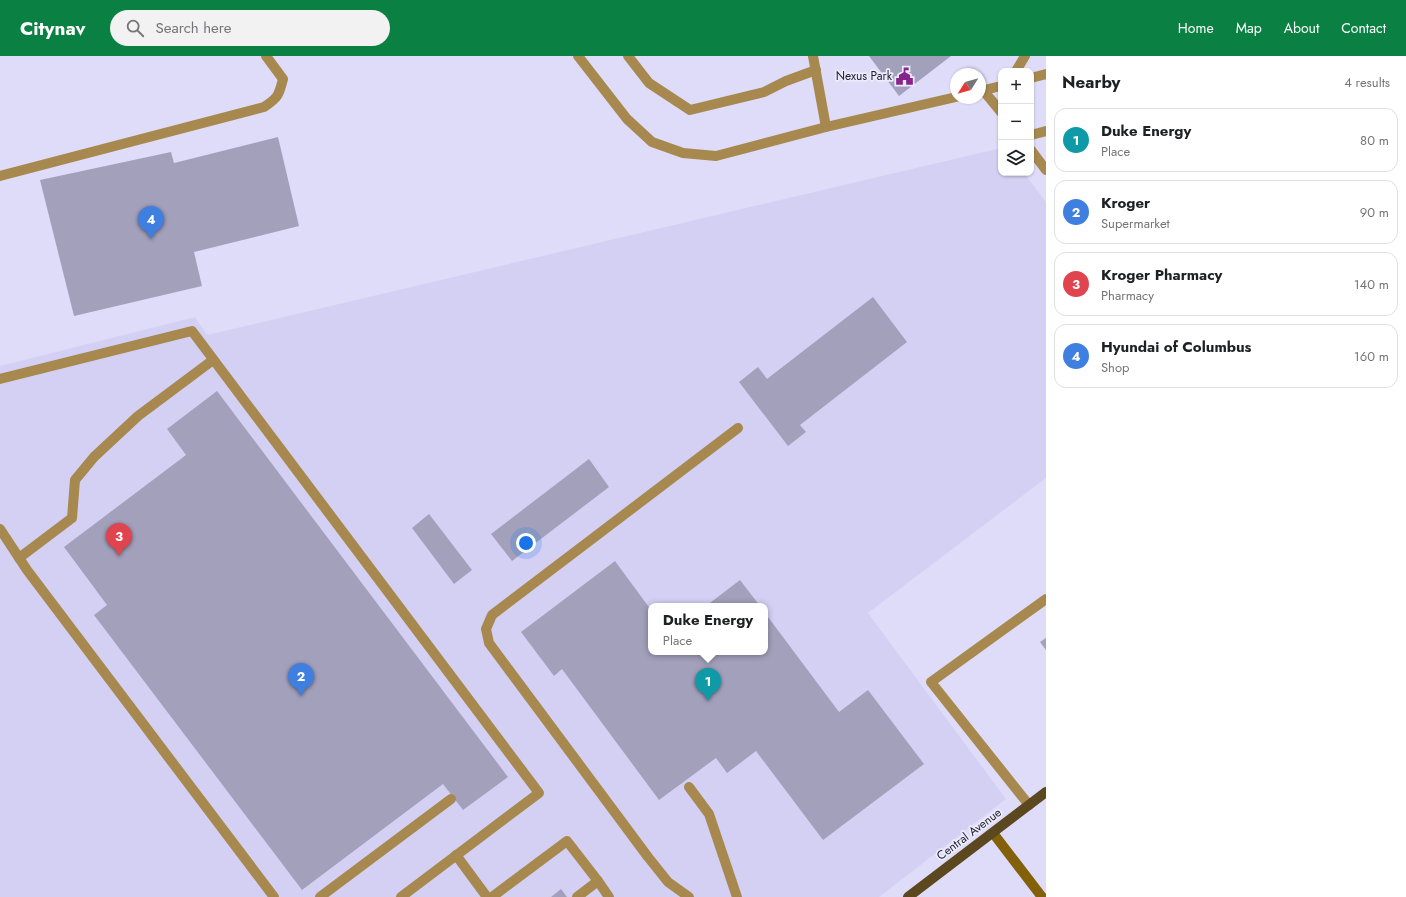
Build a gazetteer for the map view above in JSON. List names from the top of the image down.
{
  "streets": {
    "main road": ["Central Avenue"]
  },
  "places": {
    "public building": ["Nexus Park"]
  },
  "north": "bottom left",
  "page": {
    "header": "Citynav",
    "search": "Search here",
    "nav": [
      "Home",
      "Map",
      "About",
      "Contact"
    ],
    "heading": ["Nearby", "4 results"],
    "map_buttons": ["+", "−"],
    "list": [
      {
        "mark": "1",
        "name": "Duke Energy",
        "note": "Place",
        "value": "80 m"
      },
      {
        "mark": "2",
        "name": "Kroger",
        "note": "Supermarket",
        "value": "90 m"
      },
      {
        "mark": "3",
        "name": "Kroger Pharmacy",
        "note": "Pharmacy",
        "value": "140 m"
      },
      {
        "mark": "4",
        "name": "Hyundai of Columbus",
        "note": "Shop",
        "value": "160 m"
      }
    ],
    "pins": [
      "4",
      "3",
      "2",
      "1"
    ],
    "popup": ["Duke Energy", "Place"]
  }
}
